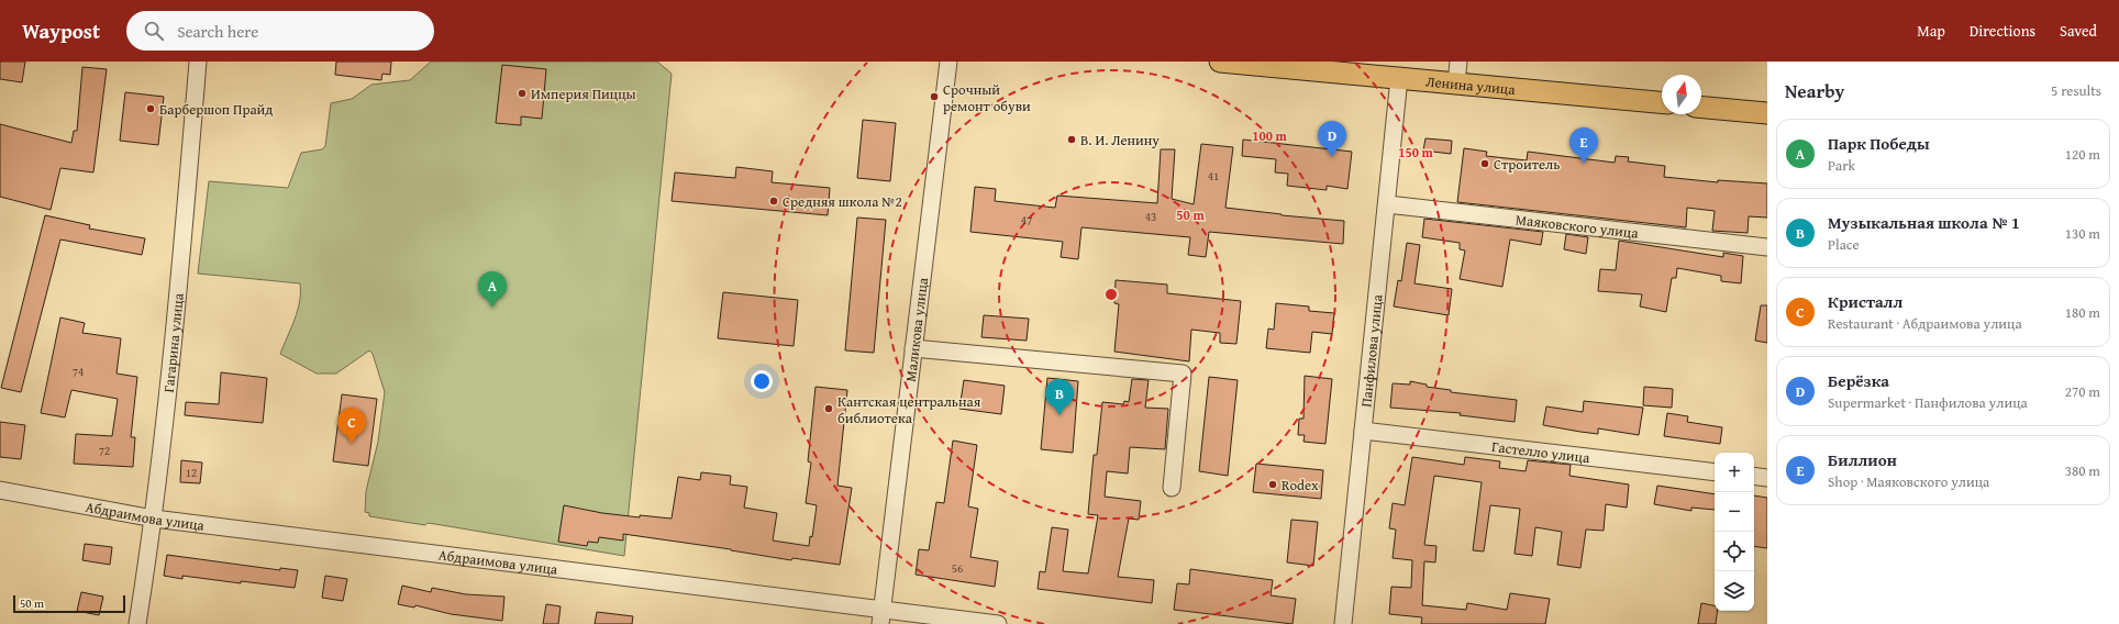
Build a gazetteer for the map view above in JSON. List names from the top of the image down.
{
  "streets": {
    "main road": ["Ленина улица"],
    "street": [
      "Маяковского улица",
      "Маликова улица",
      "Гагарина улица",
      "Панфилова улица",
      "Гастелло улица",
      "Абдраимова улица"
    ]
  },
  "crossings": [
    ["Ленина улица", "Панфилова улица"],
    ["Маяковского улица", "Панфилова улица"],
    ["Маликова улица", "Абдраимова улица"],
    ["Гагарина улица", "Абдраимова улица"],
    ["Панфилова улица", "Гастелло улица"]
  ],
  "places": [
    "Империя Пиццы",
    "Срочный ремонт обуви",
    "Барбершоп Прайд",
    "В. И. Ленину",
    "Строитель",
    "Средняя школа №2",
    "Кантская центральная библиотека",
    "Rodex"
  ],
  "house_numbers": [
    "41",
    "43",
    "47",
    "74",
    "72",
    "12",
    "56"
  ],
  "scale_bar": "50 m",
  "north": "top",
  "page": {
    "header": "Waypost",
    "search": "Search here",
    "nav": ["Map", "Directions", "Saved"],
    "heading": ["Nearby", "5 results"],
    "list": [
      {
        "mark": "A",
        "name": "Парк Победы",
        "note": "Park",
        "value": "120 m"
      },
      {
        "mark": "B",
        "name": "Музыкальная школа № 1",
        "note": "Place",
        "value": "130 m"
      },
      {
        "mark": "C",
        "name": "Кристалл",
        "note": "Restaurant · Абдраимова улица",
        "value": "180 m"
      },
      {
        "mark": "D",
        "name": "Берёзка",
        "note": "Supermarket · Панфилова улица",
        "value": "270 m"
      },
      {
        "mark": "E",
        "name": "Биллион",
        "note": "Shop · Маяковского улица",
        "value": "380 m"
      }
    ],
    "pins": [
      "D",
      "E",
      "A",
      "B",
      "C"
    ],
    "map_buttons": ["+", "−"],
    "scale": "50 m"
  },
  "rings": ["100 m", "150 m", "50 m"]
}
